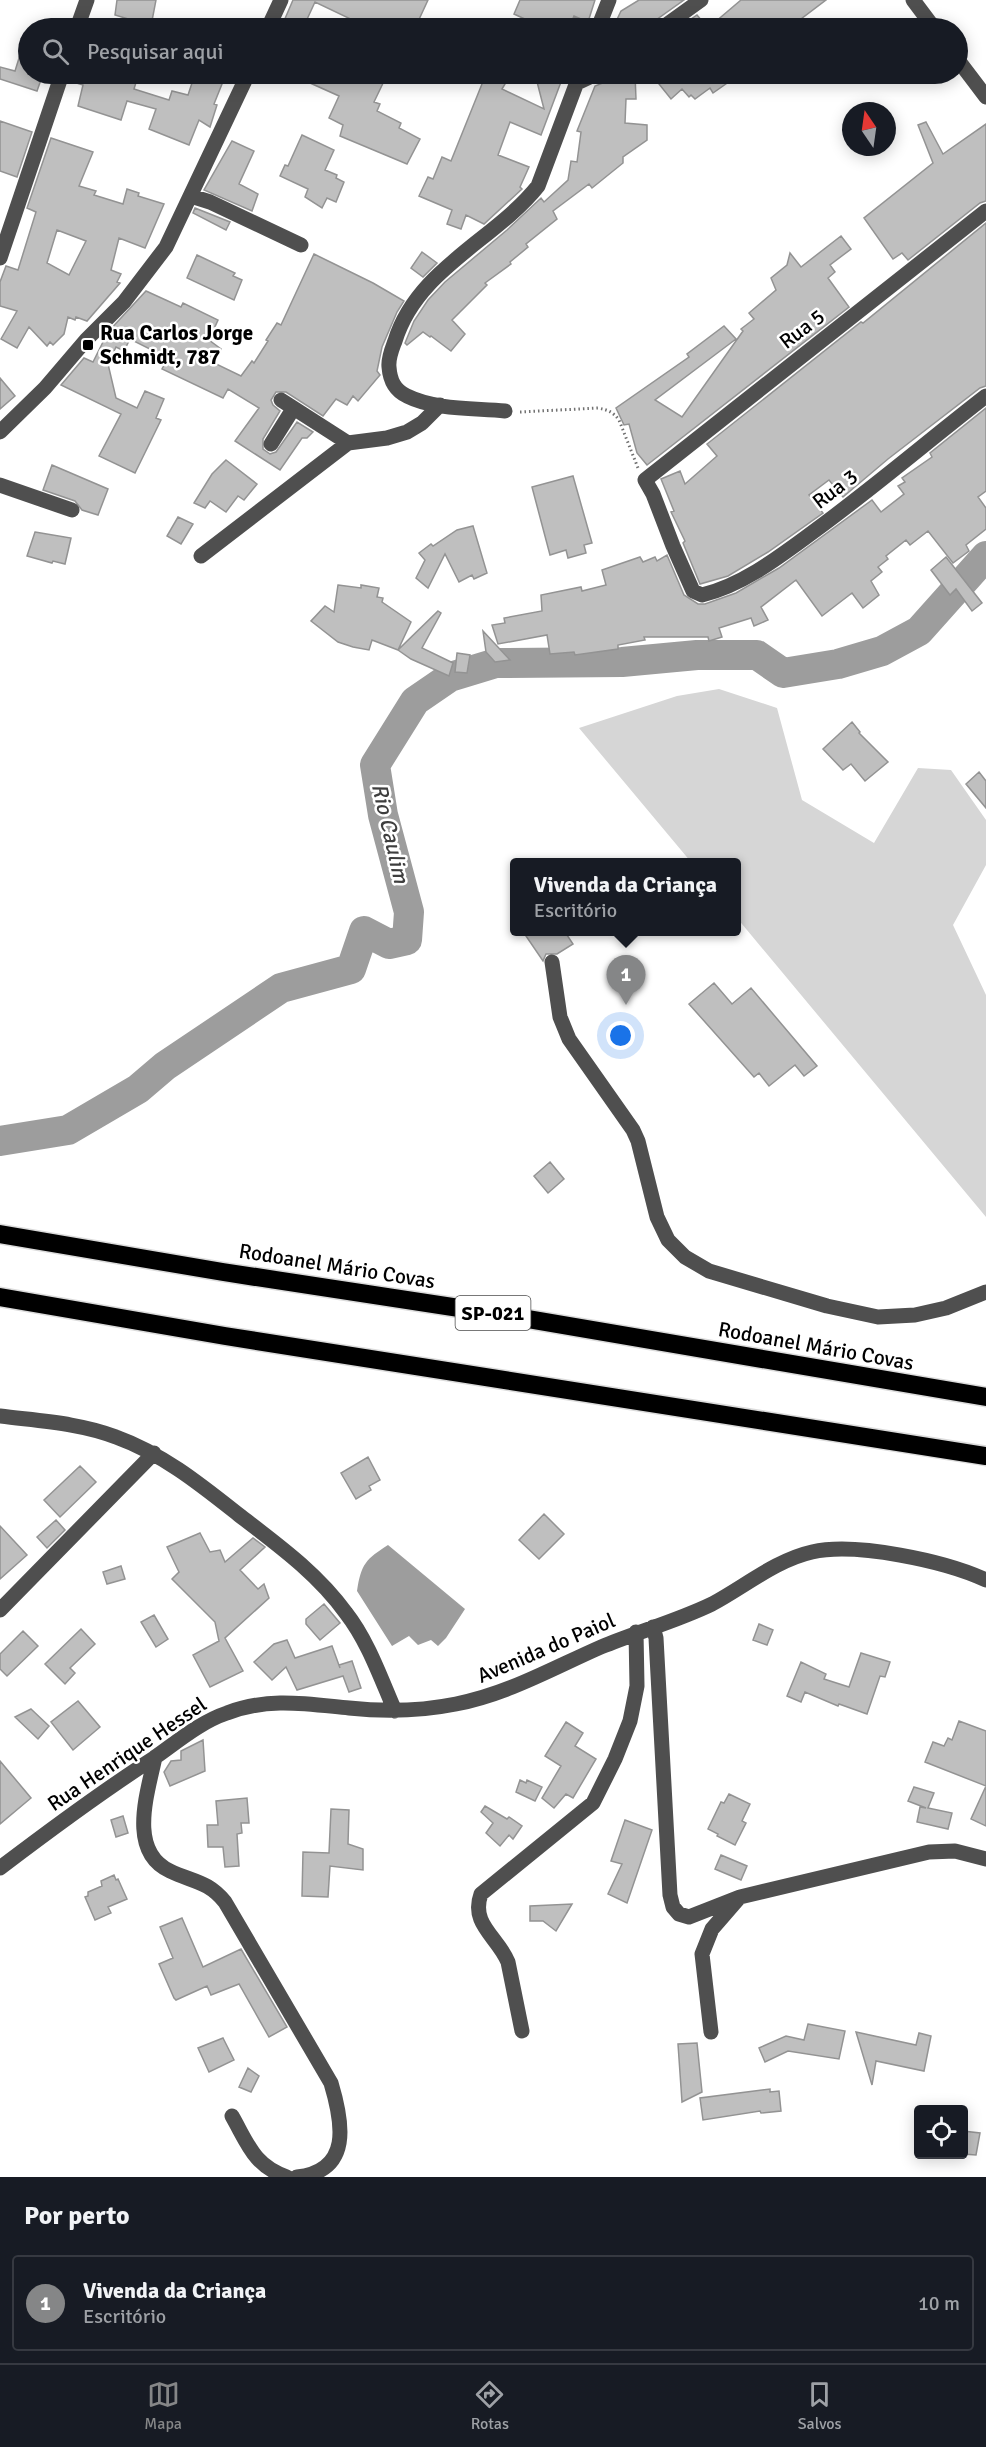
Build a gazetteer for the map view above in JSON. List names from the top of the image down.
{
  "streets": {
    "highway": ["Rodoanel Mário Covas", "SP-021"],
    "street": [
      "Rua 5",
      "Rua 3",
      "Avenida do Paiol",
      "Rua Henrique Hessel"
    ]
  },
  "crossings": [
    ["Rua 5", "Rua 3"],
    ["Avenida do Paiol", "Rua Henrique Hessel"]
  ],
  "water": ["Rio Caulim"],
  "places": {
    "transit": ["Rua Carlos Jorge Schmidt, 787"]
  },
  "north": "top",
  "page": {
    "search": "Pesquisar aqui",
    "popup": ["Vivenda da Criança", "Escritório"],
    "pins": "1",
    "heading": "Por perto",
    "list": [
      {
        "mark": "1",
        "name": "Vivenda da Criança",
        "note": "Escritório",
        "value": "10 m"
      }
    ],
    "nav": ["Mapa", "Rotas", "Salvos"]
  }
}
